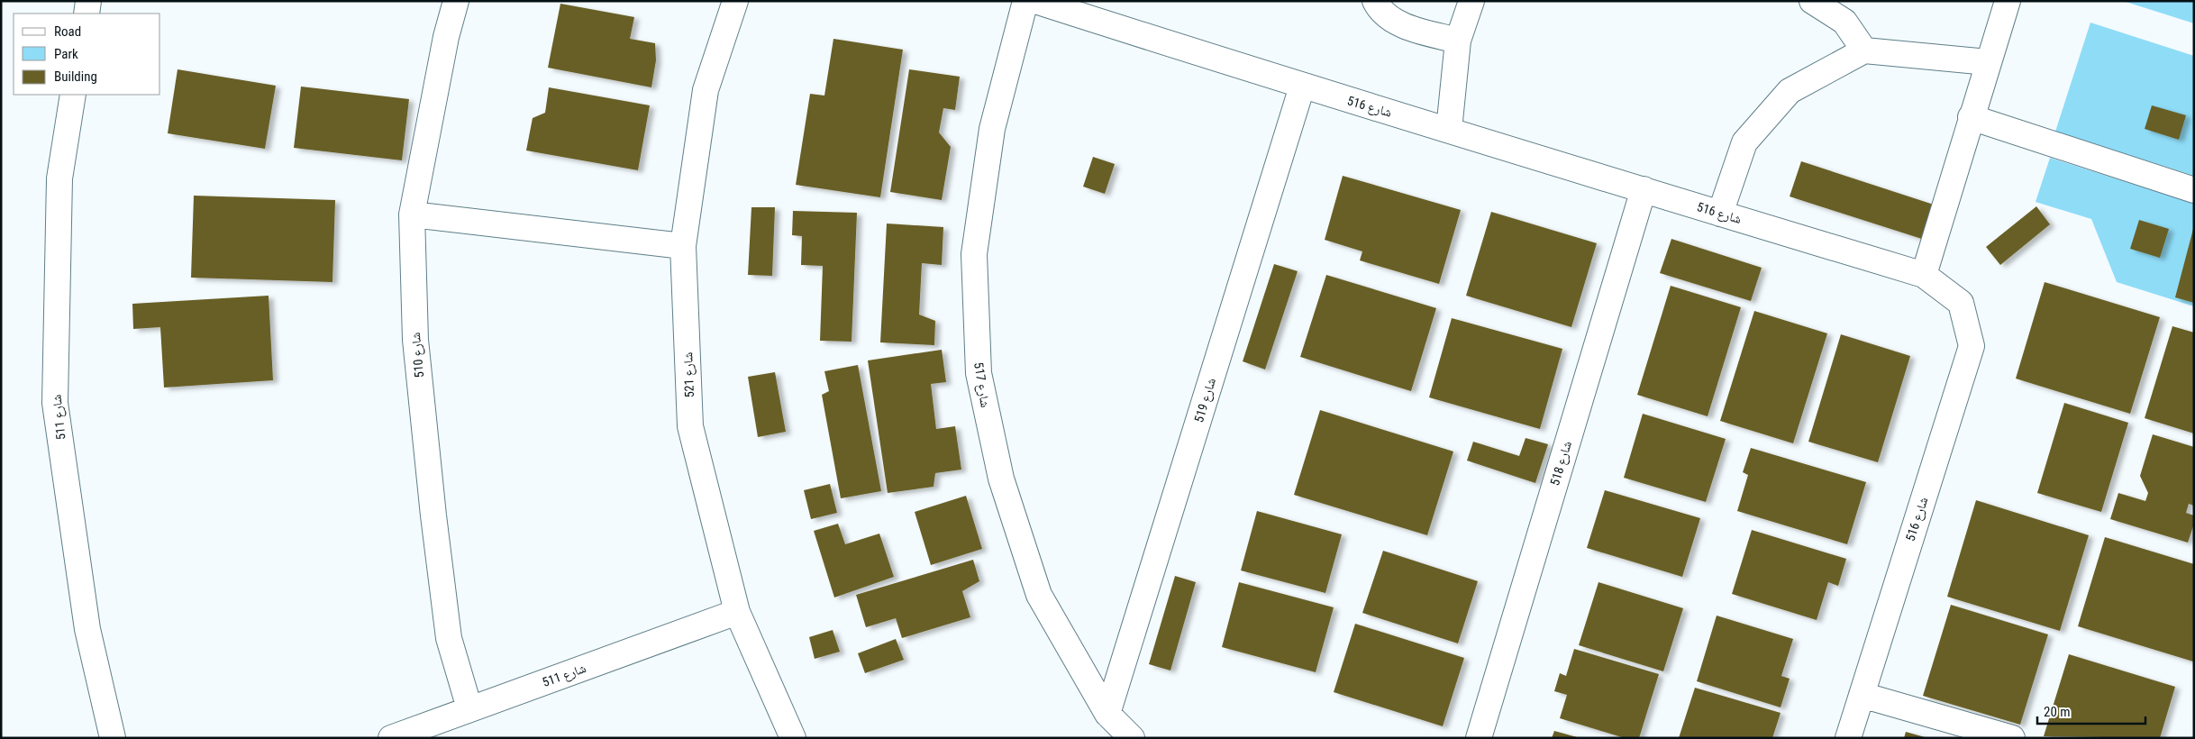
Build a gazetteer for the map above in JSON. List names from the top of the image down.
{
  "streets": {
    "street": [
      "شارع 516",
      "شارع 510",
      "شارع 521",
      "شارع 517",
      "شارع 519",
      "شارع 511",
      "شارع 518"
    ]
  },
  "crossings": [
    ["شارع 516", "شارع 519"],
    ["شارع 516", "شارع 518"],
    ["شارع 510", "شارع 511"],
    ["شارع 521", "شارع 511"],
    ["شارع 517", "شارع 519"]
  ],
  "legend": ["Road", "Park", "Building"],
  "scale_bar": "20 m"
}
